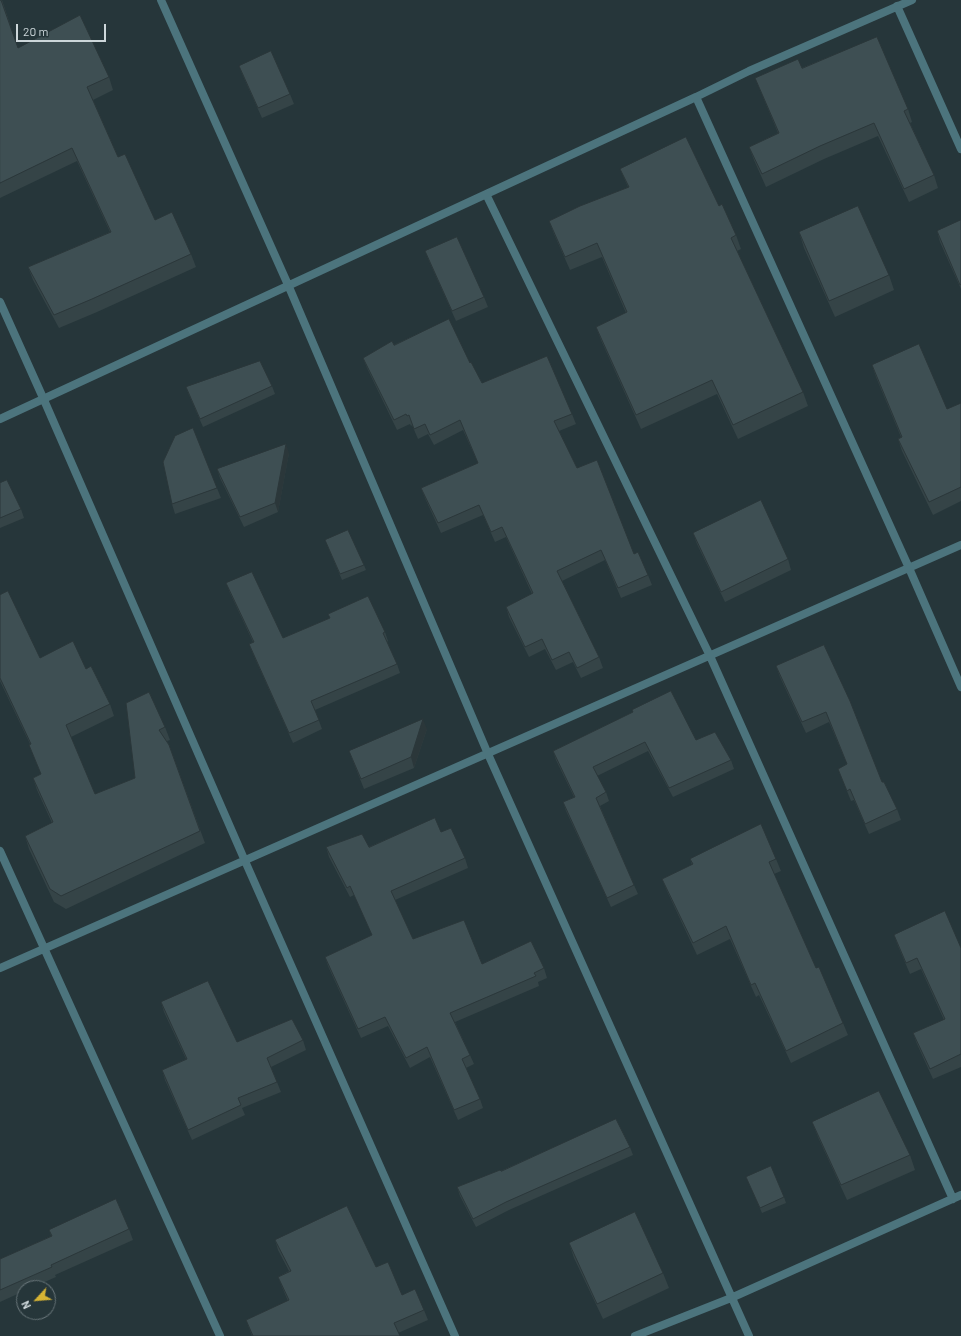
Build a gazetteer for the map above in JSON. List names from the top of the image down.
{
  "scale_bar": "20 m",
  "north": "bottom left"
}
